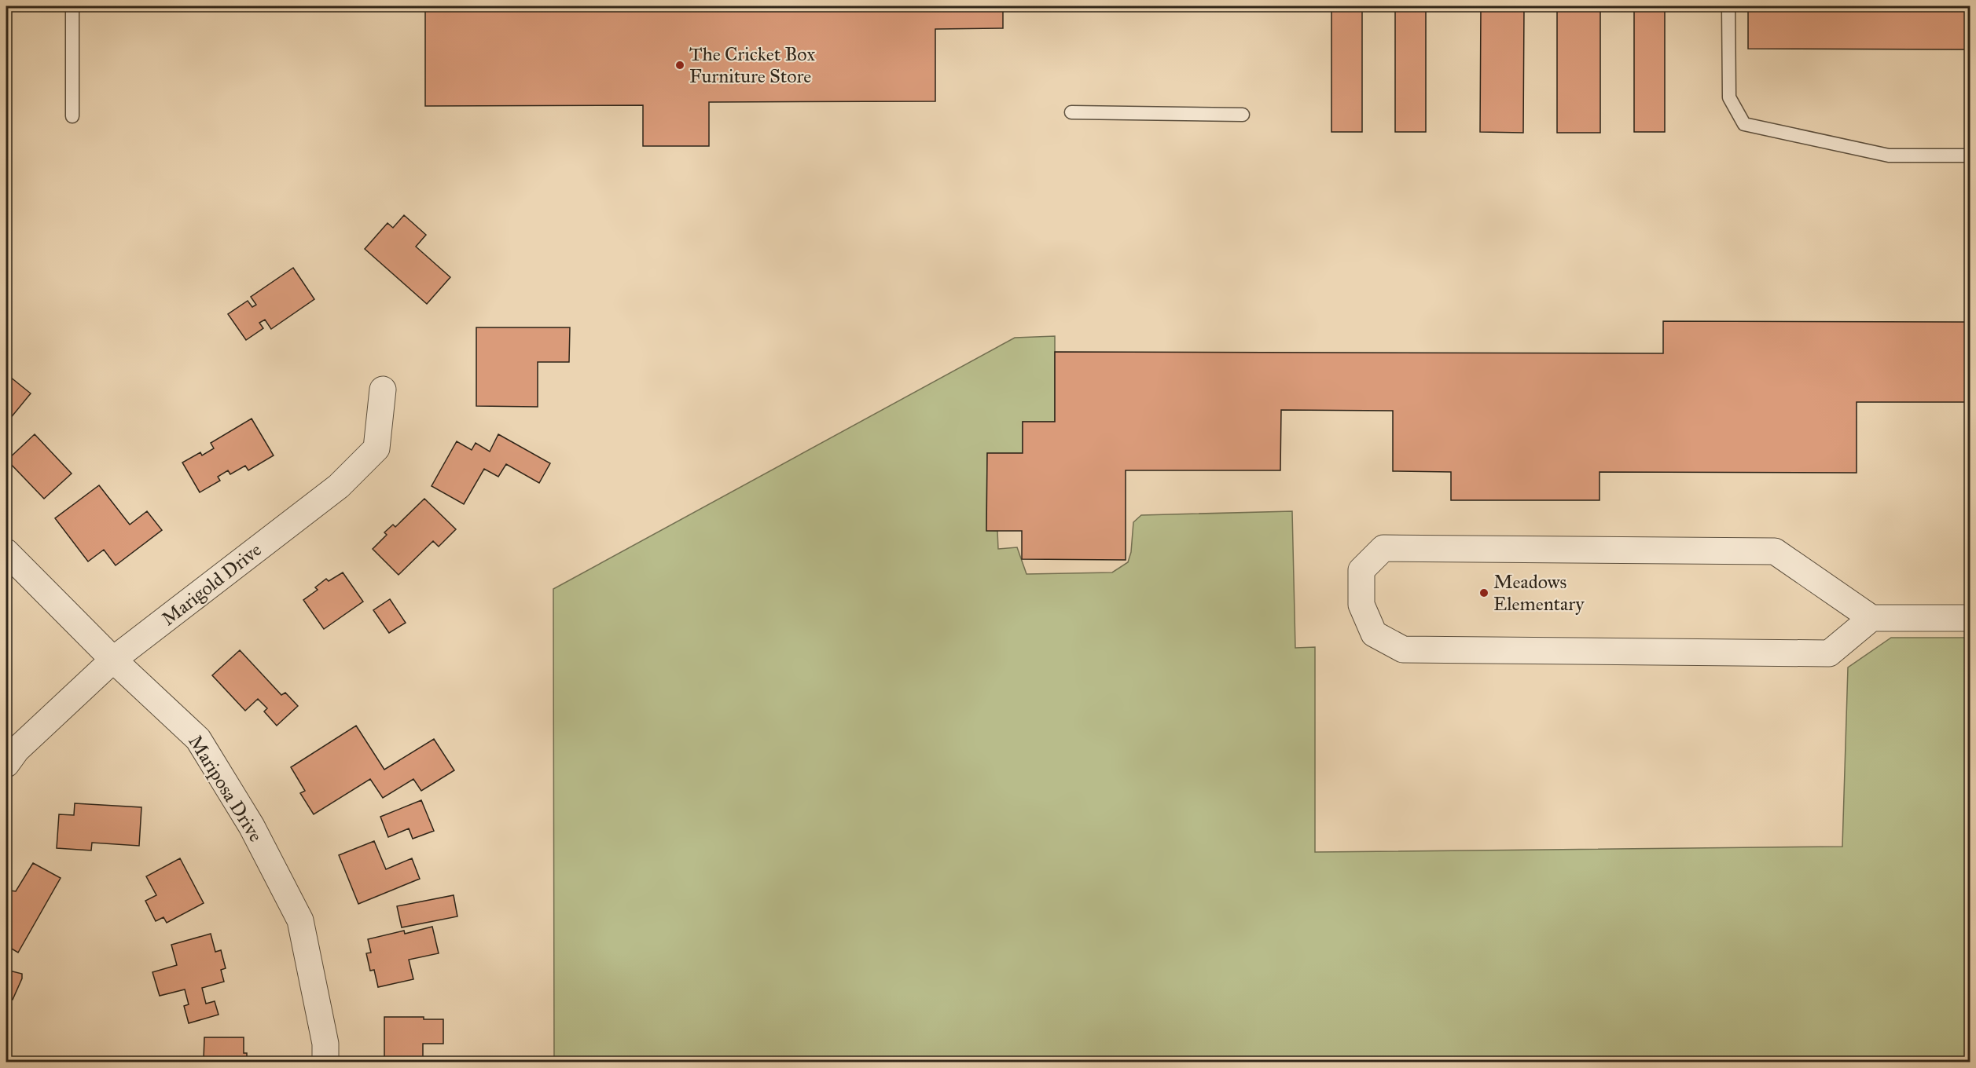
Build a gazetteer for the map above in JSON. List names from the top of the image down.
{
  "streets": {
    "street": ["Marigold Drive", "Mariposa Drive"]
  },
  "crossings": [
    ["Marigold Drive", "Mariposa Drive"]
  ],
  "places": ["The Cricket Box Furniture Store", "Meadows Elementary"]
}
